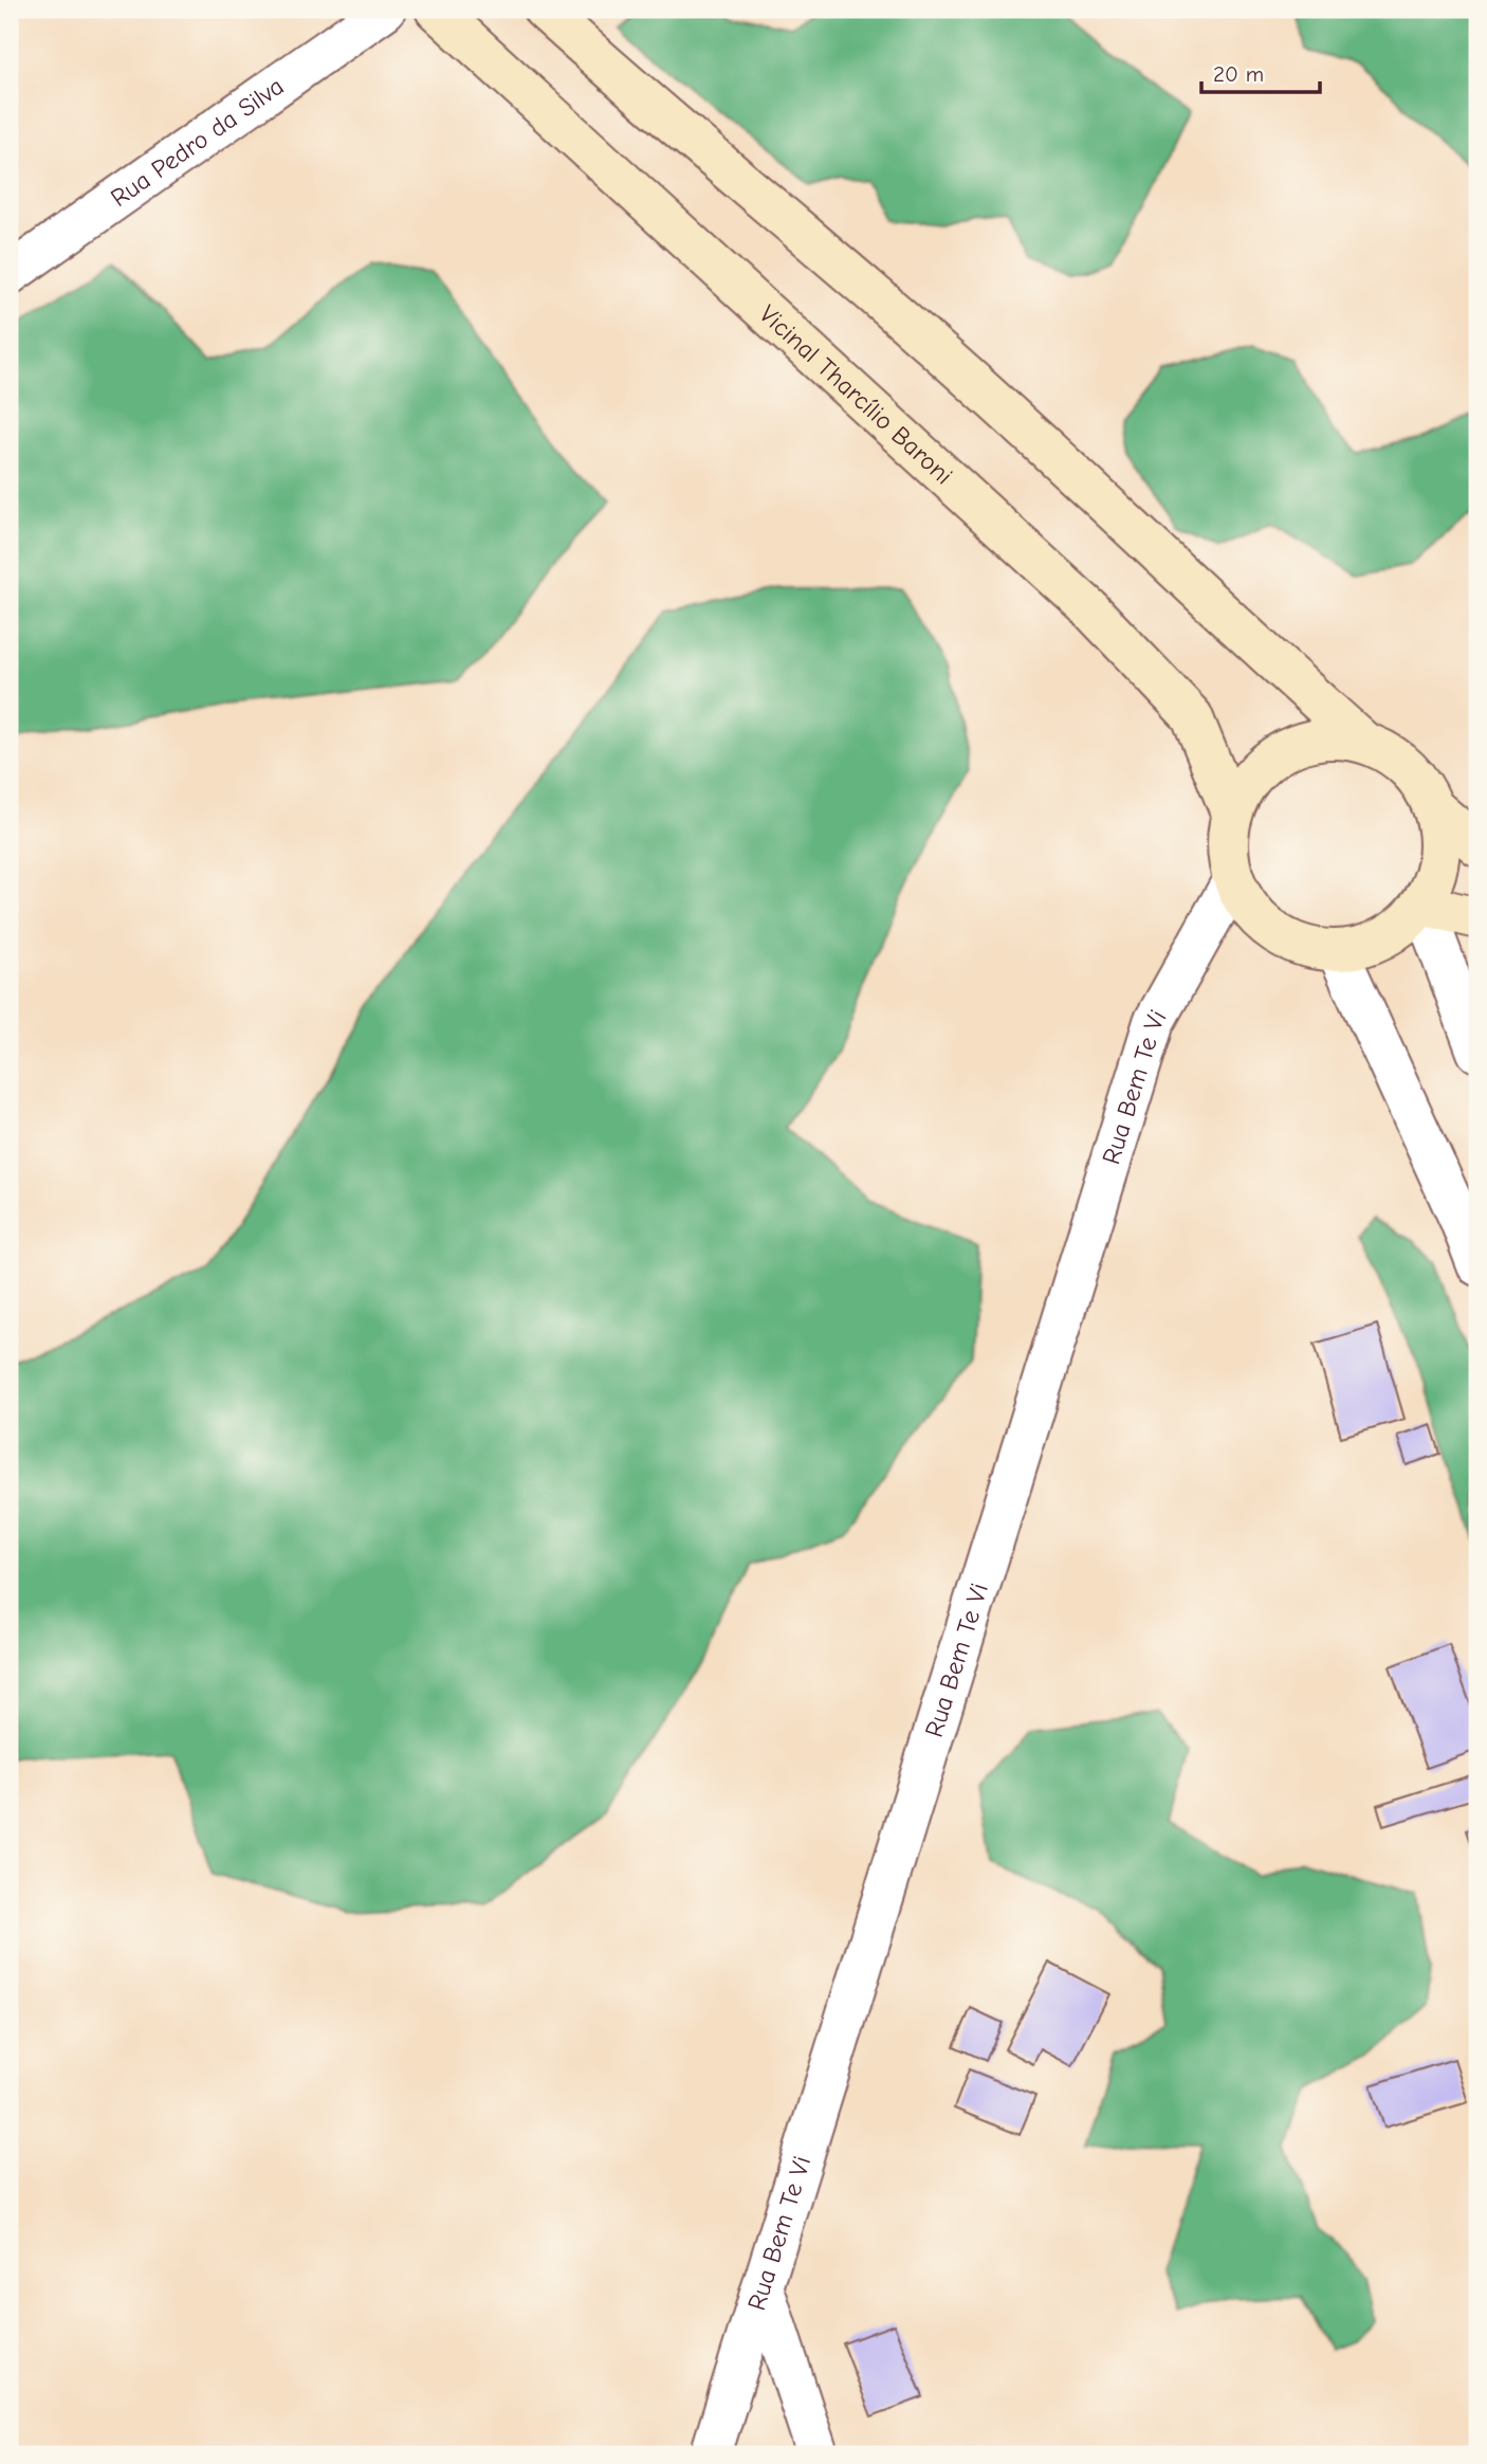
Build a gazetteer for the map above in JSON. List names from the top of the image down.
{
  "streets": {
    "main road": ["Vicinal Tharcílio Baroni"],
    "street": ["Rua Pedro da Silva", "Rua Bem Te Vi"]
  },
  "crossings": [
    ["Vicinal Tharcílio Baroni", "Rua Bem Te Vi"]
  ],
  "scale_bar": "20 m"
}
